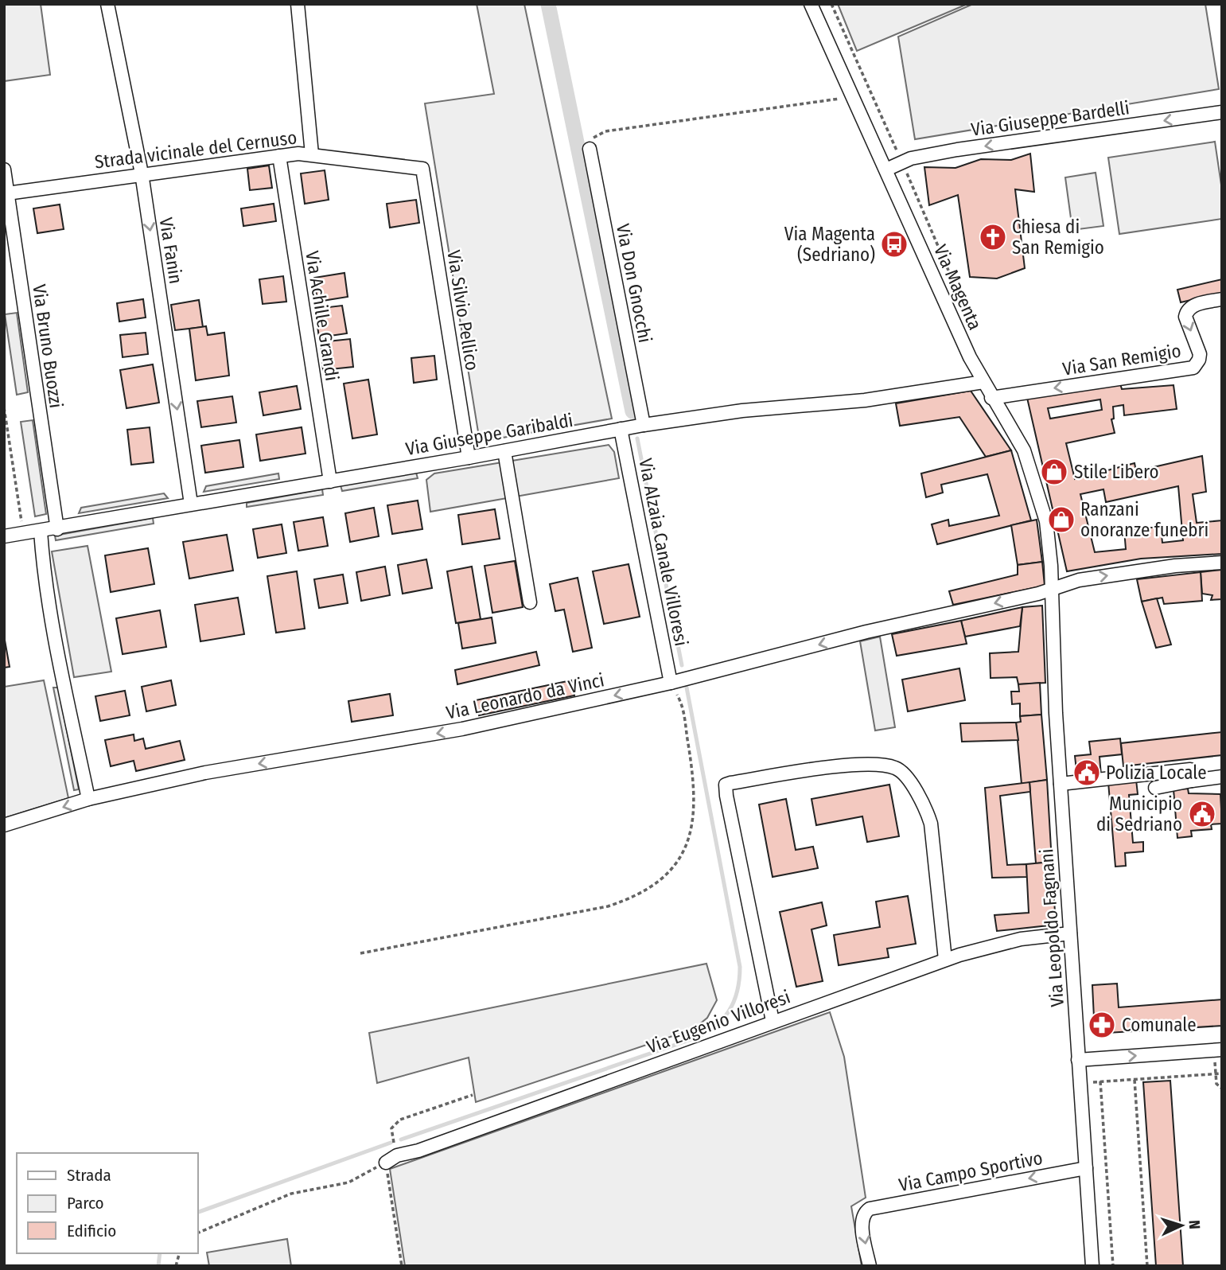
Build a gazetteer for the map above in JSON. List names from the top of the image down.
{
  "streets": {
    "street": [
      "Via Giuseppe Bardelli",
      "Strada vicinale del Cernuso",
      "Via Fanin",
      "Via Don Gnocchi",
      "Via Magenta",
      "Via Silvio Pellico",
      "Via Achille Grandi",
      "Via Bruno Buozzi",
      "Via San Remigio",
      "Via Giuseppe Garibaldi",
      "Via Alzaia Canale Villoresi",
      "Via Leonardo da Vinci",
      "Via Leopoldo Fagnani",
      "Via Eugenio Villoresi",
      "Via Campo Sportivo"
    ]
  },
  "crossings": [
    ["Via Giuseppe Bardelli", "Via Magenta"],
    ["Strada vicinale del Cernuso", "Via Fanin"],
    ["Strada vicinale del Cernuso", "Via Silvio Pellico"],
    ["Strada vicinale del Cernuso", "Via Achille Grandi"],
    ["Strada vicinale del Cernuso", "Via Bruno Buozzi"],
    ["Via Fanin", "Via Giuseppe Garibaldi"],
    ["Via Don Gnocchi", "Via Giuseppe Garibaldi"],
    ["Via Magenta", "Via San Remigio"],
    ["Via Magenta", "Via Giuseppe Garibaldi"],
    ["Via Magenta", "Via Leonardo da Vinci"],
    ["Via Magenta", "Via Leopoldo Fagnani"],
    ["Via Silvio Pellico", "Via Giuseppe Garibaldi"],
    ["Via Achille Grandi", "Via Giuseppe Garibaldi"],
    ["Via Bruno Buozzi", "Via Giuseppe Garibaldi"],
    ["Via Giuseppe Garibaldi", "Via Alzaia Canale Villoresi"],
    ["Via Alzaia Canale Villoresi", "Via Leonardo da Vinci"],
    ["Via Leonardo da Vinci", "Via Leopoldo Fagnani"],
    ["Via Leopoldo Fagnani", "Via Eugenio Villoresi"],
    ["Via Leopoldo Fagnani", "Via Campo Sportivo"]
  ],
  "one_way": [
    "Via Giuseppe Bardelli",
    "Via Fanin",
    "Via San Remigio",
    "Via Campo Sportivo"
  ],
  "places": {
    "church": ["Chiesa di San Remigio"],
    "bus stop": ["Via Magenta (Sedriano)"],
    "shop": ["Stile Libero", "Ranzani onoranze funebri"],
    "public building": ["Polizia Locale", "Municipio di Sedriano"],
    "pharmacy": ["Comunale"]
  },
  "legend": ["Strada", "Parco", "Edificio"],
  "north": "right"
}
